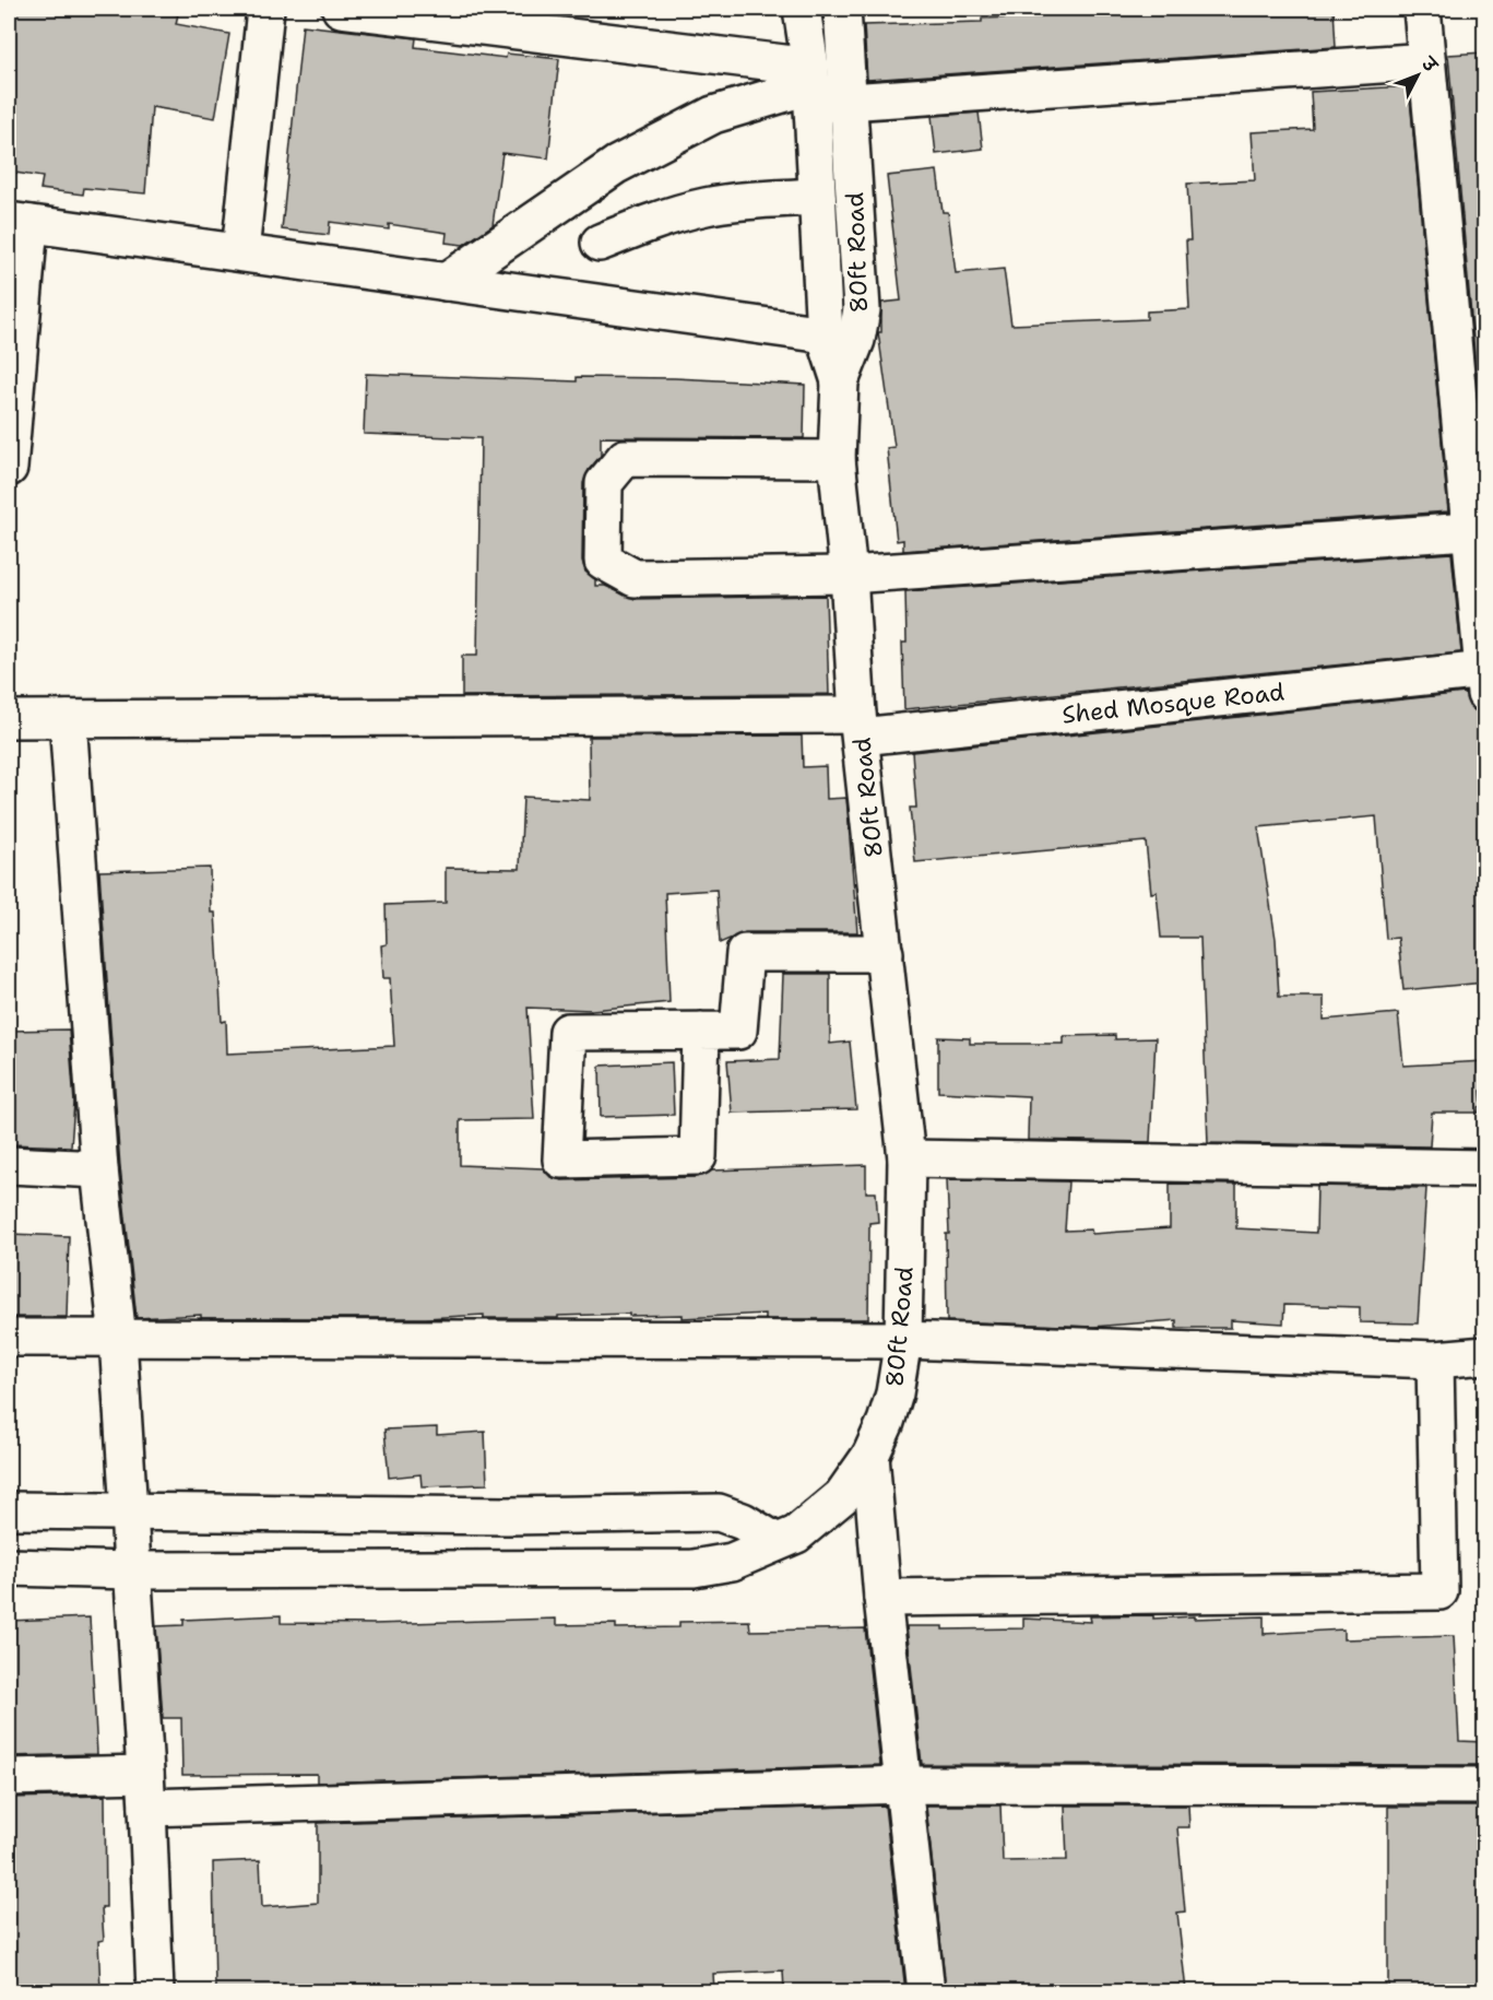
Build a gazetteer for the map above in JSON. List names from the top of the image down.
{
  "streets": {
    "street": ["80ft Road", "Shed Mosque Road"]
  },
  "crossings": [
    ["80ft Road", "Shed Mosque Road"]
  ],
  "north": "top right"
}
